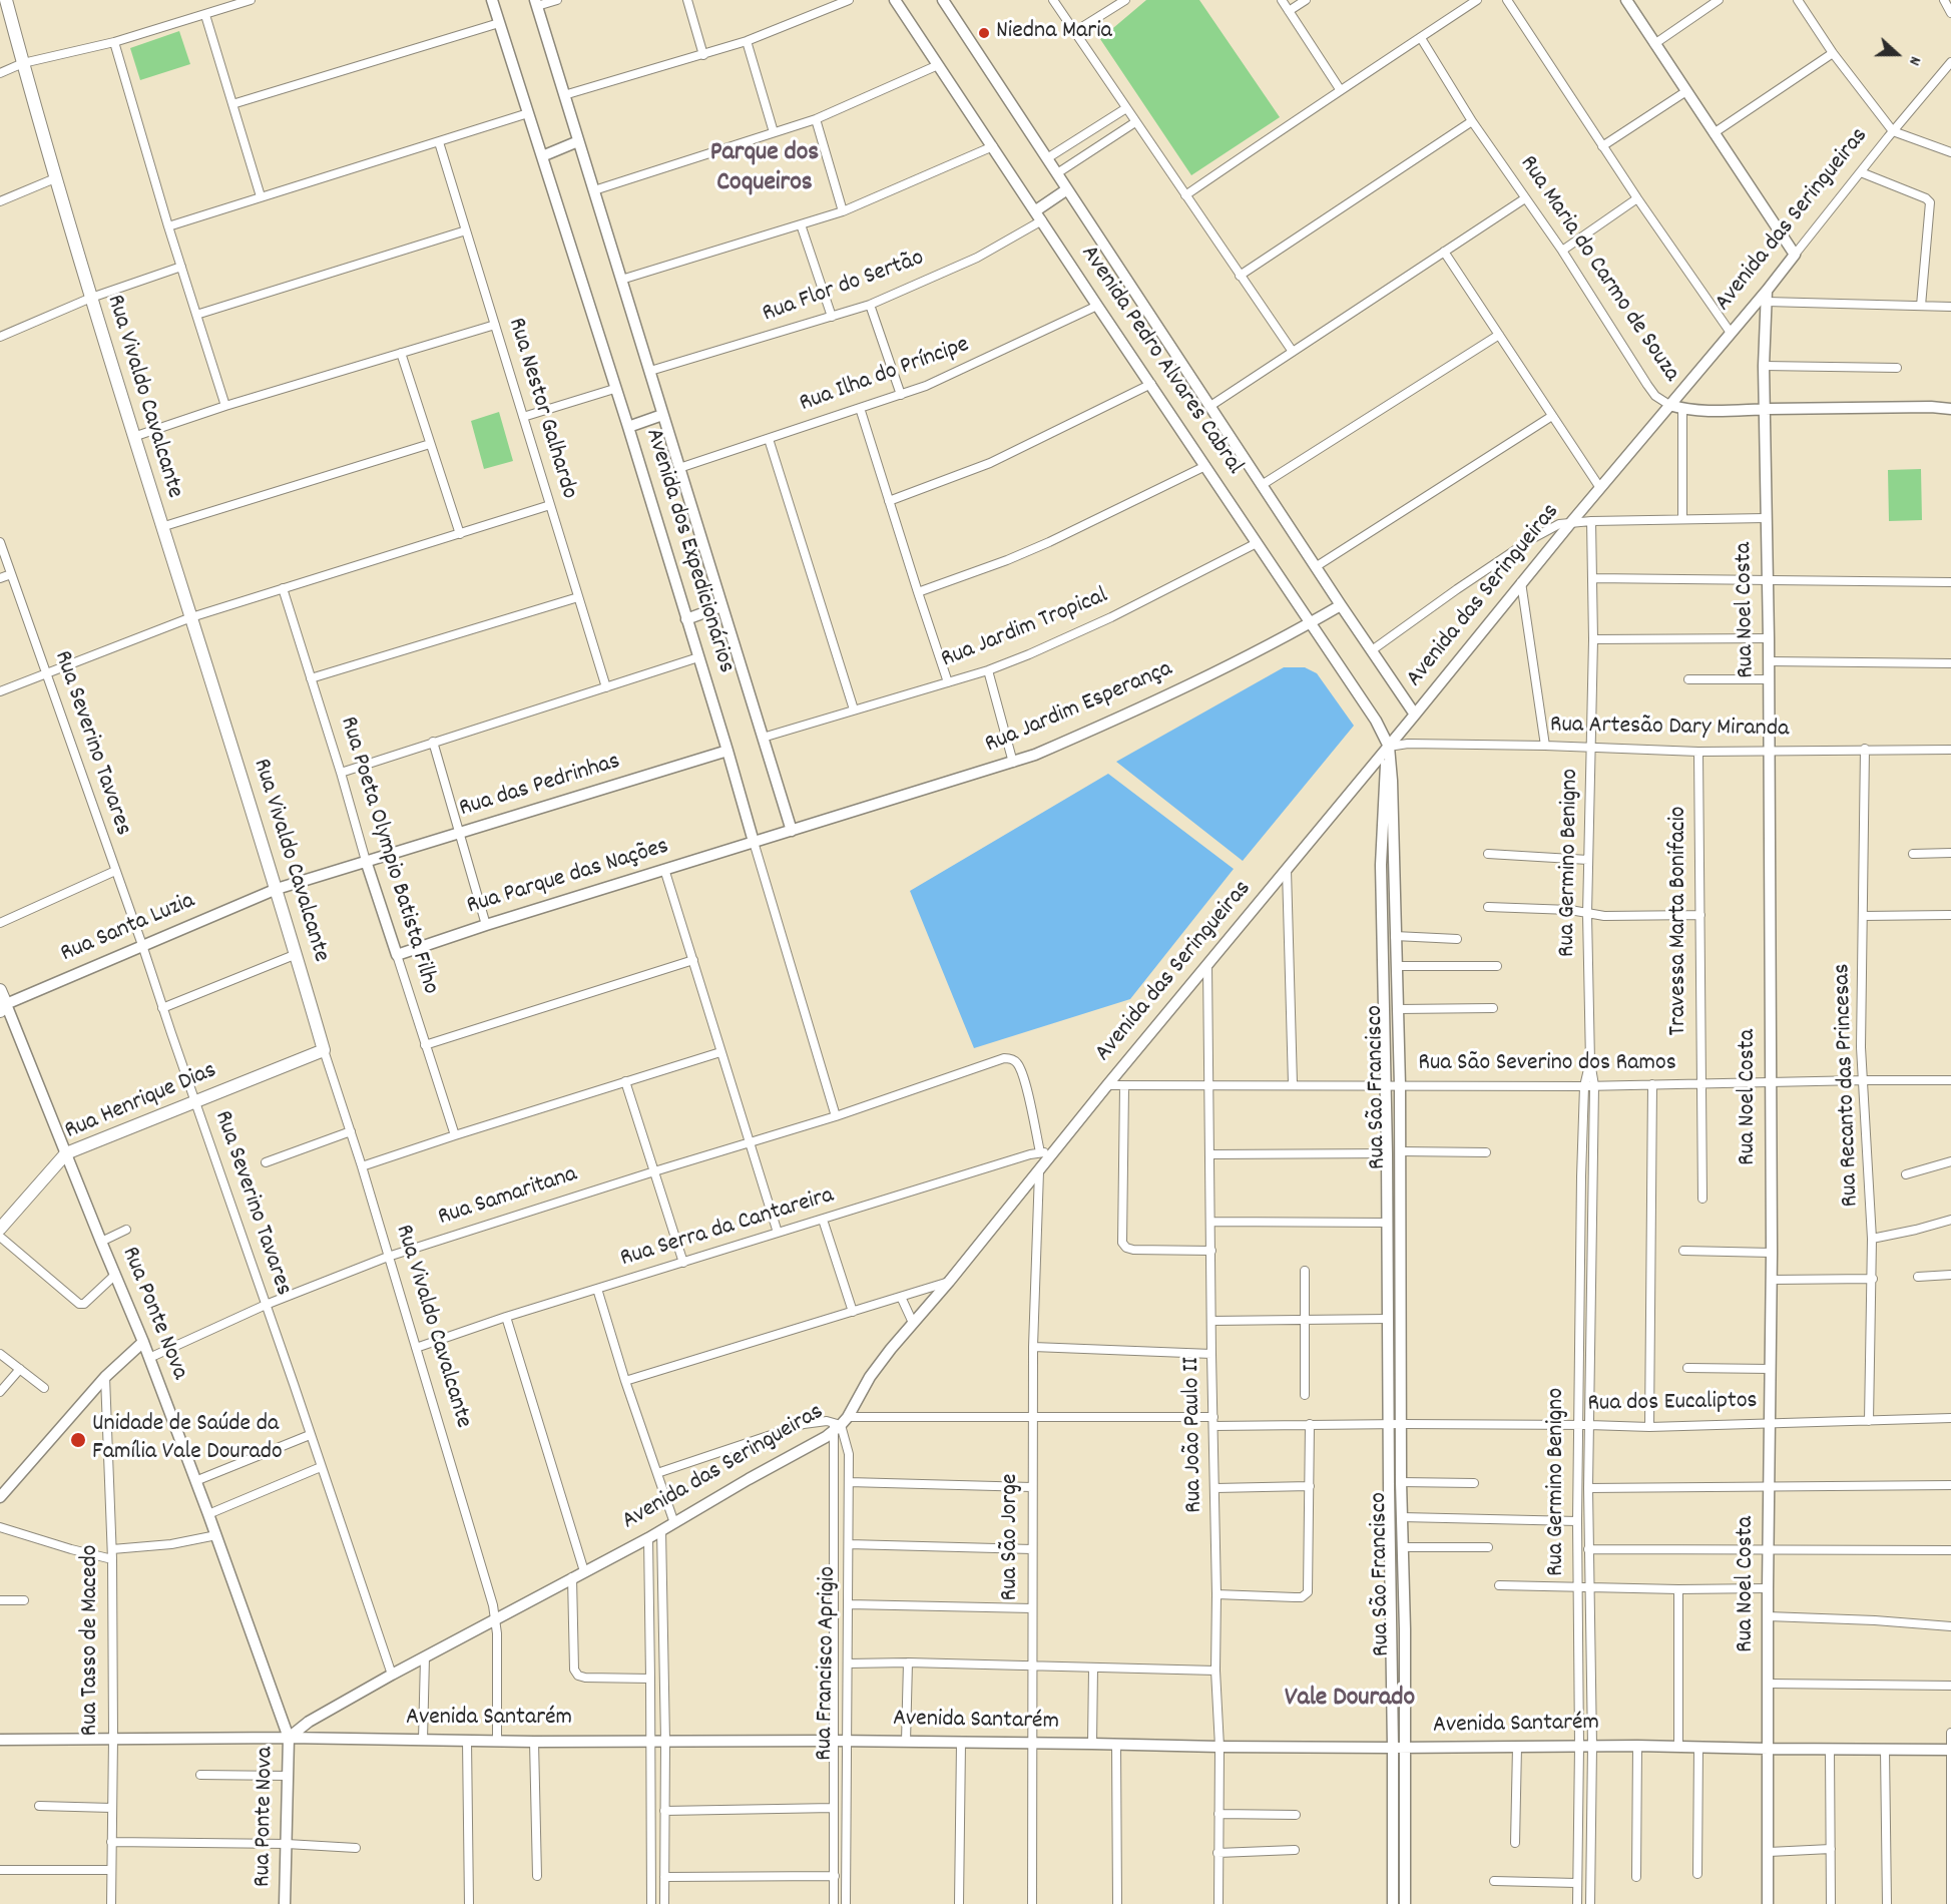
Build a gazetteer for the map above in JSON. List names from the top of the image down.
{
  "streets": {
    "main road": ["Rua Vivaldo Cavalcante", "Rua Henrique Dias", "Rua Ponte Nova"],
    "street": [
      "Avenida das Seringueiras",
      "Rua Maria do Carmo de Souza",
      "Rua Flor do Sertão",
      "Avenida Pedro Alvares Cabral",
      "Rua Ilha do Príncipe",
      "Rua Nestor Galhardo",
      "Avenida dos Expedicionários",
      "Rua Noel Costa",
      "Rua Jardim Tropical",
      "Rua Jardim Esperança",
      "Rua Artesão Dary Miranda",
      "Rua Severino Tavares",
      "Rua das Pedrinhas",
      "Rua Poeta Olympio Batista Filho",
      "Rua Germino Benigno",
      "Rua Parque das Nações",
      "Travessa Marta Bonifacio",
      "Rua Santa Luzia",
      "Rua São Severino dos Ramos",
      "Rua Recanto das Princesas",
      "Rua São Francisco",
      "Rua Samaritana",
      "Rua Serra da Cantareira",
      "Rua dos Eucaliptos",
      "Rua João Paulo II",
      "Rua São Jorge",
      "Rua Tasso de Macedo",
      "Rua Francisco Aprigio",
      "Avenida Santarém"
    ]
  },
  "crossings": [
    ["Avenida das Seringueiras", "Rua Maria do Carmo de Souza"],
    ["Avenida das Seringueiras", "Avenida Pedro Alvares Cabral"],
    ["Avenida das Seringueiras", "Rua Vivaldo Cavalcante"],
    ["Avenida das Seringueiras", "Rua Noel Costa"],
    ["Avenida das Seringueiras", "Rua Artesão Dary Miranda"],
    ["Avenida das Seringueiras", "Rua Severino Tavares"],
    ["Avenida das Seringueiras", "Rua São Severino dos Ramos"],
    ["Avenida das Seringueiras", "Rua São Francisco"],
    ["Avenida das Seringueiras", "Rua Serra da Cantareira"],
    ["Avenida das Seringueiras", "Rua Ponte Nova"],
    ["Avenida das Seringueiras", "Rua dos Eucaliptos"],
    ["Avenida das Seringueiras", "Rua João Paulo II"],
    ["Avenida das Seringueiras", "Rua São Jorge"],
    ["Avenida das Seringueiras", "Rua Francisco Aprigio"],
    ["Avenida das Seringueiras", "Avenida Santarém"],
    ["Rua Maria do Carmo de Souza", "Rua Noel Costa"],
    ["Rua Flor do Sertão", "Avenida Pedro Alvares Cabral"],
    ["Rua Flor do Sertão", "Avenida dos Expedicionários"],
    ["Avenida Pedro Alvares Cabral", "Rua Ilha do Príncipe"],
    ["Avenida Pedro Alvares Cabral", "Rua Jardim Tropical"],
    ["Avenida Pedro Alvares Cabral", "Rua Jardim Esperança"],
    ["Avenida Pedro Alvares Cabral", "Rua Artesão Dary Miranda"],
    ["Avenida Pedro Alvares Cabral", "Rua São Francisco"],
    ["Rua Ilha do Príncipe", "Avenida dos Expedicionários"],
    ["Rua Vivaldo Cavalcante", "Rua das Pedrinhas"],
    ["Rua Vivaldo Cavalcante", "Rua Santa Luzia"],
    ["Rua Vivaldo Cavalcante", "Rua Henrique Dias"],
    ["Rua Vivaldo Cavalcante", "Rua Samaritana"],
    ["Rua Vivaldo Cavalcante", "Rua Serra da Cantareira"],
    ["Rua Vivaldo Cavalcante", "Avenida Santarém"],
    ["Avenida dos Expedicionários", "Rua Jardim Tropical"],
    ["Avenida dos Expedicionários", "Rua Jardim Esperança"],
    ["Avenida dos Expedicionários", "Rua das Pedrinhas"],
    ["Avenida dos Expedicionários", "Rua Parque das Nações"],
    ["Avenida dos Expedicionários", "Rua Samaritana"],
    ["Rua Noel Costa", "Rua Artesão Dary Miranda"],
    ["Rua Noel Costa", "Rua São Severino dos Ramos"],
    ["Rua Noel Costa", "Rua dos Eucaliptos"],
    ["Rua Noel Costa", "Avenida Santarém"],
    ["Rua Jardim Esperança", "Rua Parque das Nações"],
    ["Rua Artesão Dary Miranda", "Rua Germino Benigno"],
    ["Rua Artesão Dary Miranda", "Travessa Marta Bonifacio"],
    ["Rua Artesão Dary Miranda", "Rua Recanto das Princesas"],
    ["Rua Artesão Dary Miranda", "Rua São Francisco"],
    ["Rua Severino Tavares", "Rua Santa Luzia"],
    ["Rua Severino Tavares", "Rua Henrique Dias"],
    ["Rua Severino Tavares", "Rua Samaritana"],
    ["Rua das Pedrinhas", "Rua Poeta Olympio Batista Filho"],
    ["Rua das Pedrinhas", "Rua Santa Luzia"],
    ["Rua Poeta Olympio Batista Filho", "Rua Parque das Nações"],
    ["Rua Germino Benigno", "Rua São Severino dos Ramos"],
    ["Rua Germino Benigno", "Rua dos Eucaliptos"],
    ["Rua Germino Benigno", "Avenida Santarém"],
    ["Travessa Marta Bonifacio", "Rua São Severino dos Ramos"],
    ["Rua Santa Luzia", "Rua Ponte Nova"],
    ["Rua São Severino dos Ramos", "Rua Recanto das Princesas"],
    ["Rua São Severino dos Ramos", "Rua São Francisco"],
    ["Rua São Severino dos Ramos", "Rua João Paulo II"],
    ["Rua Recanto das Princesas", "Rua dos Eucaliptos"],
    ["Rua São Francisco", "Rua dos Eucaliptos"],
    ["Rua São Francisco", "Avenida Santarém"],
    ["Rua Henrique Dias", "Rua Ponte Nova"],
    ["Rua Samaritana", "Rua Serra da Cantareira"],
    ["Rua Samaritana", "Rua Ponte Nova"],
    ["Rua Ponte Nova", "Avenida Santarém"],
    ["Rua dos Eucaliptos", "Rua João Paulo II"],
    ["Rua dos Eucaliptos", "Rua São Jorge"],
    ["Rua dos Eucaliptos", "Rua Francisco Aprigio"],
    ["Rua João Paulo II", "Avenida Santarém"],
    ["Rua São Jorge", "Avenida Santarém"],
    ["Rua Tasso de Macedo", "Avenida Santarém"],
    ["Rua Francisco Aprigio", "Avenida Santarém"]
  ],
  "districts": ["Parque dos Coqueiros", "Vale Dourado"],
  "places": ["Niedna Maria", "Unidade de Saúde da Família Vale Dourado"],
  "north": "right"
}
